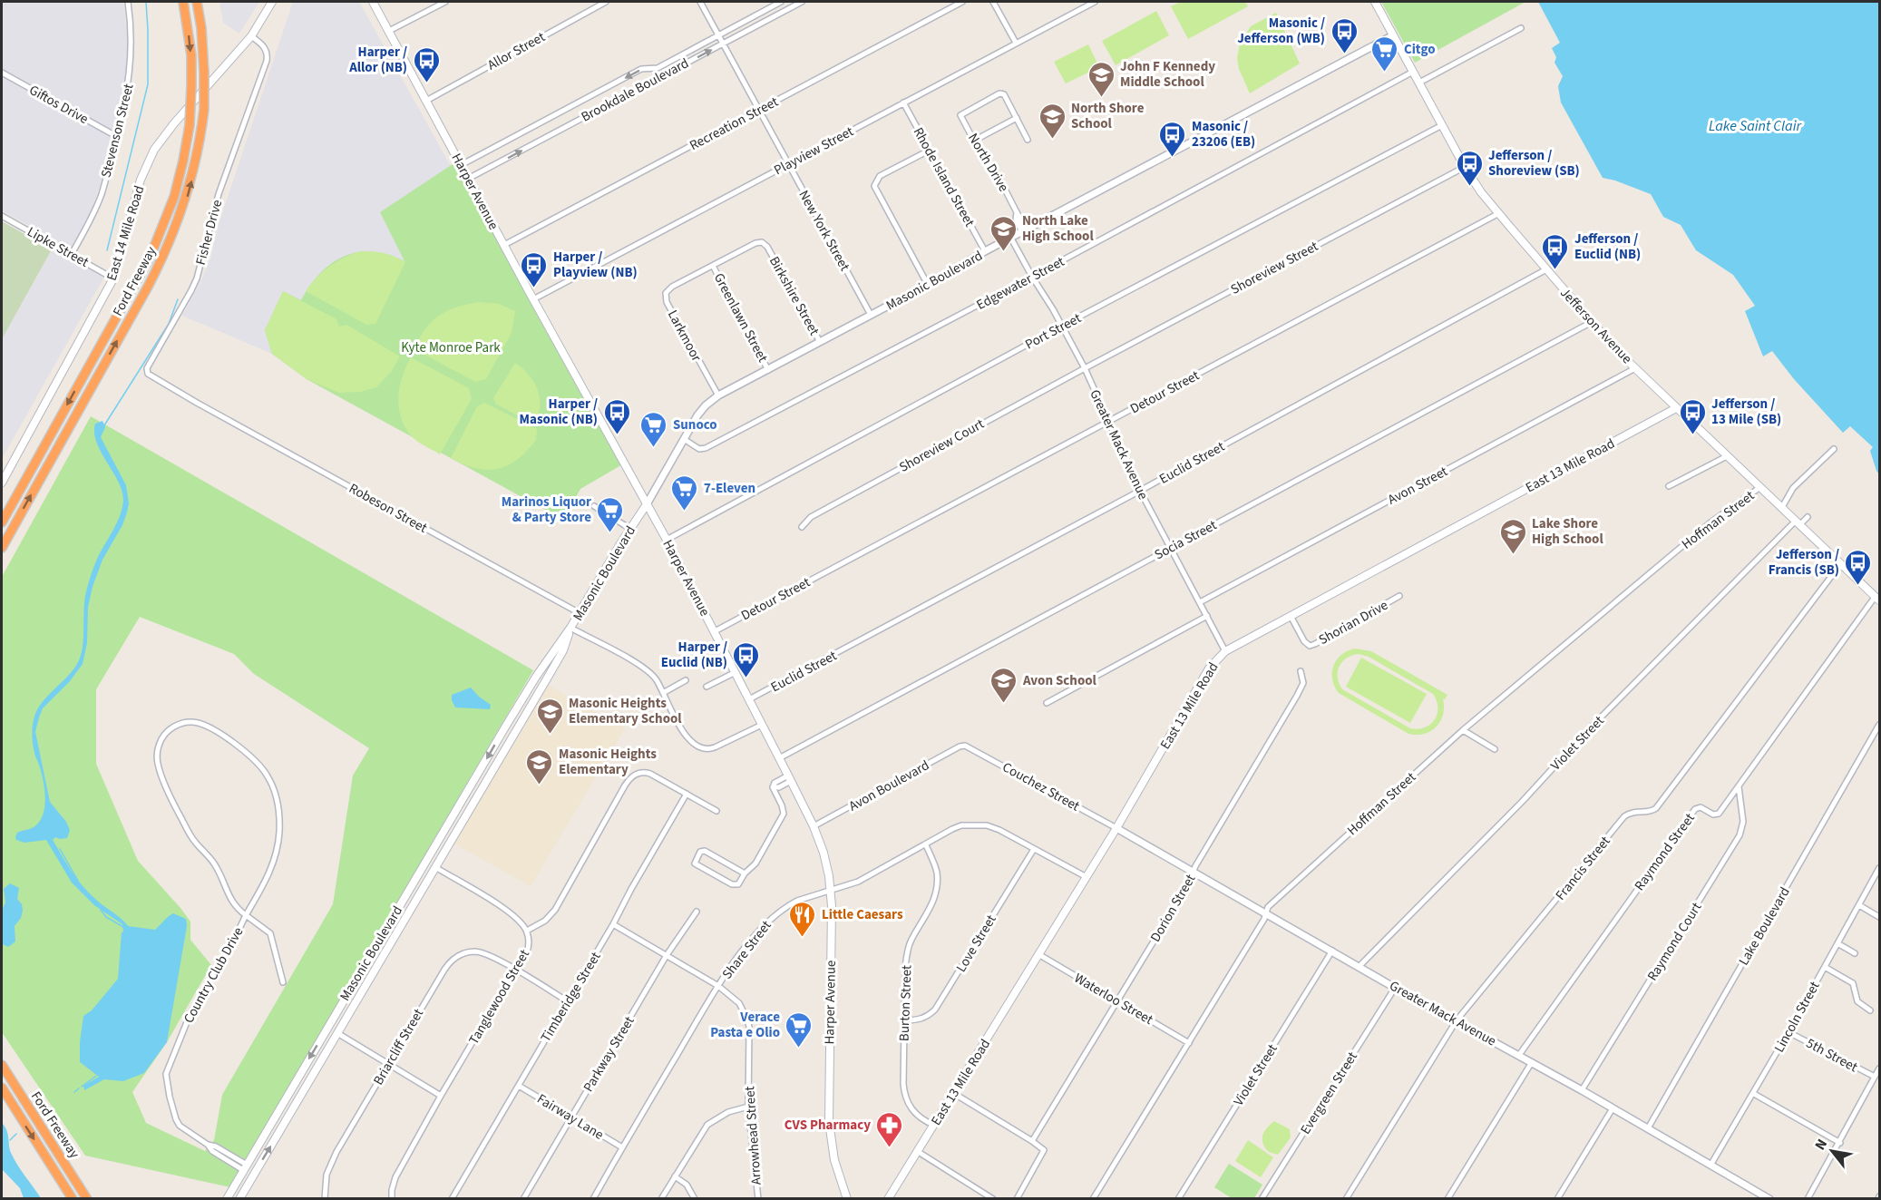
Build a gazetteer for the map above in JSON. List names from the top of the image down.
{
  "streets": {
    "highway": ["Ford Freeway"],
    "main road": [
      "Harper Avenue",
      "East 14 Mile Road",
      "Masonic Boulevard",
      "Jefferson Avenue",
      "East 13 Mile Road"
    ],
    "street": [
      "Allor Street",
      "Brookdale Boulevard",
      "Giftos Drive",
      "Recreation Street",
      "Stevenson Street",
      "Playview Street",
      "North Drive",
      "Rhode Island Street",
      "New York Street",
      "Fisher Drive",
      "Lipke Street",
      "Shoreview Street",
      "Edgewater Street",
      "Birkshire Street",
      "Greenlawn Street",
      "Port Street",
      "Larkmoor",
      "Detour Street",
      "Greater Mack Avenue",
      "Shoreview Court",
      "Euclid Street",
      "Avon Street",
      "Robeson Street",
      "Hoffman Street",
      "Socia Street",
      "Shorian Drive",
      "Violet Street",
      "Avon Boulevard",
      "Couchez Street",
      "Raymond Street",
      "Francis Street",
      "Dorion Street",
      "Lake Boulevard",
      "Raymond Court",
      "Love Street",
      "Share Street",
      "Country Club Drive",
      "Tanglewood Street",
      "Timberidge Street",
      "Waterloo Street",
      "Burton Street",
      "Lincoln Street",
      "Briarcliff Street",
      "Parkway Street",
      "5th Street",
      "Evergreen Street",
      "Fairway Lane",
      "Arrowhead Street"
    ]
  },
  "crossings": [
    ["Allor Street", "Harper Avenue"],
    ["Brookdale Boulevard", "Harper Avenue"],
    ["Brookdale Boulevard", "New York Street"],
    ["Giftos Drive", "Stevenson Street"],
    ["Recreation Street", "Harper Avenue"],
    ["Recreation Street", "New York Street"],
    ["Stevenson Street", "Lipke Street"],
    ["Playview Street", "Rhode Island Street"],
    ["Playview Street", "Harper Avenue"],
    ["Playview Street", "New York Street"],
    ["North Drive", "Masonic Boulevard"],
    ["Rhode Island Street", "Masonic Boulevard"],
    ["Harper Avenue", "Masonic Boulevard"],
    ["Harper Avenue", "Port Street"],
    ["Harper Avenue", "Detour Street"],
    ["Harper Avenue", "Euclid Street"],
    ["Harper Avenue", "Socia Street"],
    ["Harper Avenue", "Avon Boulevard"],
    ["Harper Avenue", "Share Street"],
    ["New York Street", "Masonic Boulevard"],
    ["Fisher Drive", "East 14 Mile Road"],
    ["Fisher Drive", "Robeson Street"],
    ["East 14 Mile Road", "Lipke Street"],
    ["Shoreview Street", "Jefferson Avenue"],
    ["Shoreview Street", "Greater Mack Avenue"],
    ["Shoreview Street", "Shoreview Court"],
    ["Masonic Boulevard", "Edgewater Street"],
    ["Masonic Boulevard", "Birkshire Street"],
    ["Masonic Boulevard", "Greenlawn Street"],
    ["Masonic Boulevard", "Jefferson Avenue"],
    ["Masonic Boulevard", "Larkmoor"],
    ["Masonic Boulevard", "Greater Mack Avenue"],
    ["Masonic Boulevard", "Robeson Street"],
    ["Masonic Boulevard", "Country Club Drive"],
    ["Edgewater Street", "Jefferson Avenue"],
    ["Edgewater Street", "Greater Mack Avenue"],
    ["Birkshire Street", "Greenlawn Street"],
    ["Birkshire Street", "Larkmoor"],
    ["Greenlawn Street", "Larkmoor"],
    ["Jefferson Avenue", "Port Street"],
    ["Jefferson Avenue", "Detour Street"],
    ["Jefferson Avenue", "Euclid Street"],
    ["Jefferson Avenue", "East 13 Mile Road"],
    ["Jefferson Avenue", "Avon Street"],
    ["Jefferson Avenue", "Hoffman Street"],
    ["Jefferson Avenue", "Socia Street"],
    ["Jefferson Avenue", "Violet Street"],
    ["Jefferson Avenue", "Raymond Street"],
    ["Jefferson Avenue", "Francis Street"],
    ["Port Street", "Greater Mack Avenue"],
    ["Detour Street", "Greater Mack Avenue"],
    ["Greater Mack Avenue", "Shoreview Court"],
    ["Greater Mack Avenue", "Euclid Street"],
    ["Greater Mack Avenue", "East 13 Mile Road"],
    ["Greater Mack Avenue", "Avon Street"],
    ["Greater Mack Avenue", "Hoffman Street"],
    ["Greater Mack Avenue", "Socia Street"],
    ["Greater Mack Avenue", "Violet Street"],
    ["Greater Mack Avenue", "Couchez Street"],
    ["Greater Mack Avenue", "Raymond Street"],
    ["Greater Mack Avenue", "Francis Street"],
    ["Greater Mack Avenue", "Dorion Street"],
    ["Greater Mack Avenue", "Lake Boulevard"],
    ["Greater Mack Avenue", "Raymond Court"],
    ["Greater Mack Avenue", "Lincoln Street"],
    ["Greater Mack Avenue", "Evergreen Street"],
    ["East 13 Mile Road", "Shorian Drive"],
    ["East 13 Mile Road", "Couchez Street"],
    ["East 13 Mile Road", "Share Street"],
    ["East 13 Mile Road", "Waterloo Street"],
    ["East 13 Mile Road", "Burton Street"],
    ["Hoffman Street", "Waterloo Street"],
    ["Avon Boulevard", "Couchez Street"],
    ["Raymond Street", "Raymond Court"],
    ["Dorion Street", "Waterloo Street"],
    ["Love Street", "Share Street"],
    ["Love Street", "Burton Street"],
    ["Share Street", "Burton Street"],
    ["Share Street", "Fairway Lane"],
    ["Share Street", "Arrowhead Street"],
    ["Tanglewood Street", "Timberidge Street"],
    ["Tanglewood Street", "Briarcliff Street"],
    ["Timberidge Street", "Briarcliff Street"],
    ["Timberidge Street", "Fairway Lane"],
    ["Timberidge Street", "Arrowhead Street"],
    ["Lincoln Street", "5th Street"],
    ["Parkway Street", "Fairway Lane"],
    ["Parkway Street", "Arrowhead Street"]
  ],
  "water": ["Lake Saint Clair"],
  "parks": ["Kyte Monroe Park"],
  "places": {
    "bus stop": [
      "Masonic / Jefferson (WB)",
      "Harper / Allor (NB)",
      "Masonic / 23206 (EB)",
      "Jefferson / Shoreview (SB)",
      "Jefferson / Euclid (NB)",
      "Harper / Playview (NB)",
      "Harper / Masonic (NB)",
      "Jefferson / 13 Mile (SB)",
      "Jefferson / Francis (SB)",
      "Harper / Euclid (NB)"
    ],
    "supermarket": [
      "Citgo",
      "Sunoco",
      "7-Eleven",
      "Marinos Liquor & Party Store",
      "Verace Pasta e Olio"
    ],
    "school or university": [
      "John F Kennedy Middle School",
      "North Shore School",
      "North Lake High School",
      "Lake Shore High School",
      "Avon School",
      "Masonic Heights Elementary School",
      "Masonic Heights Elementary"
    ],
    "restaurant": ["Little Caesars"],
    "pharmacy": ["CVS Pharmacy"]
  },
  "north": "top left"
}
